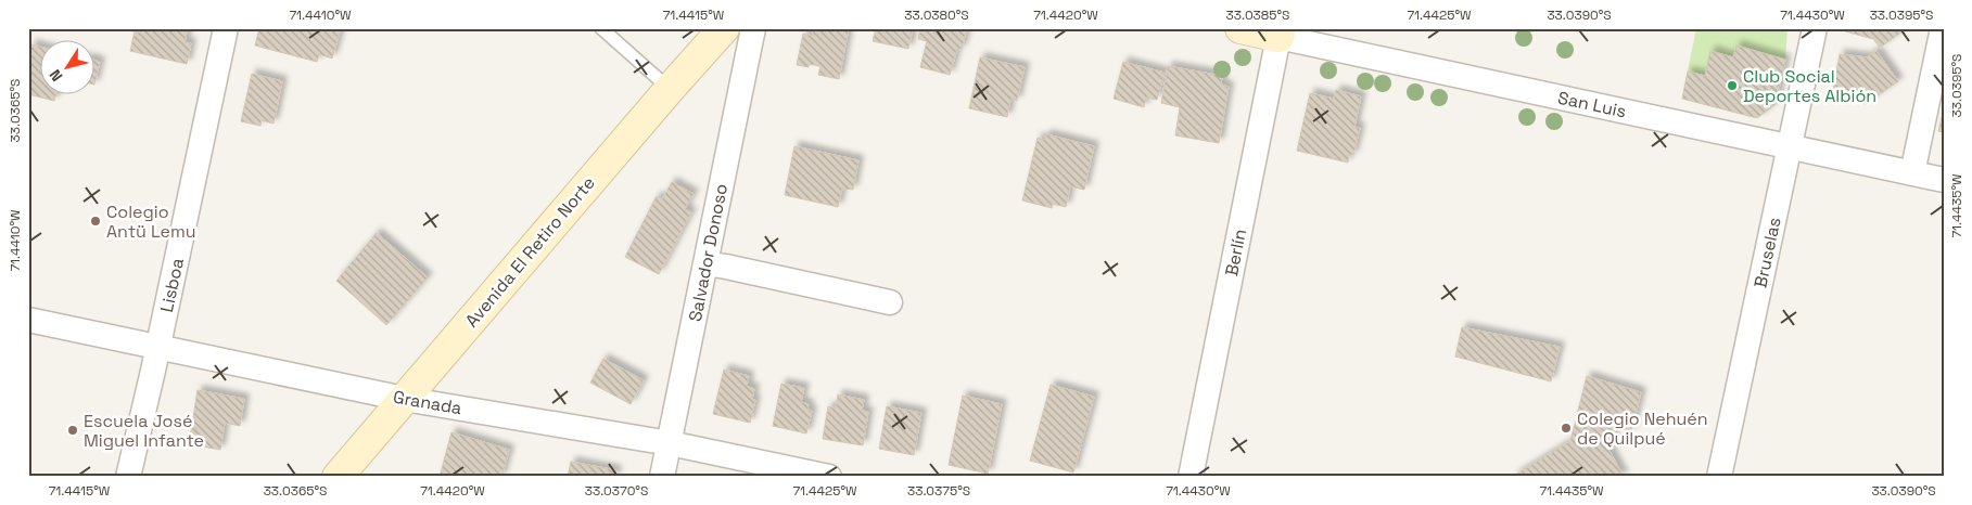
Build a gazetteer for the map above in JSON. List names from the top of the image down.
{
  "streets": {
    "street": [
      "San Luis",
      "Avenida El Retiro Norte",
      "Salvador Donoso",
      "Berlín",
      "Bruselas",
      "Lisboa",
      "Granada"
    ]
  },
  "crossings": [
    ["San Luis", "Berlín"],
    ["San Luis", "Bruselas"],
    ["Avenida El Retiro Norte", "Granada"],
    ["Salvador Donoso", "Granada"],
    ["Lisboa", "Granada"]
  ],
  "places": [
    "Club Social Deportes Albión",
    "Colegio Antü Lemu",
    "Colegio Nehuén de Quilpué",
    "Escuela José Miguel Infante"
  ],
  "north": "bottom left",
  "coordinates": [
    "71.4410°W",
    "71.4415°W",
    "33.0380°S",
    "71.4420°W",
    "33.0385°S",
    "71.4425°W",
    "33.0390°S",
    "71.4430°W",
    "33.0395°S",
    "33.0365°S",
    "71.4435°W",
    "33.0370°S",
    "33.0375°S"
  ]
}
